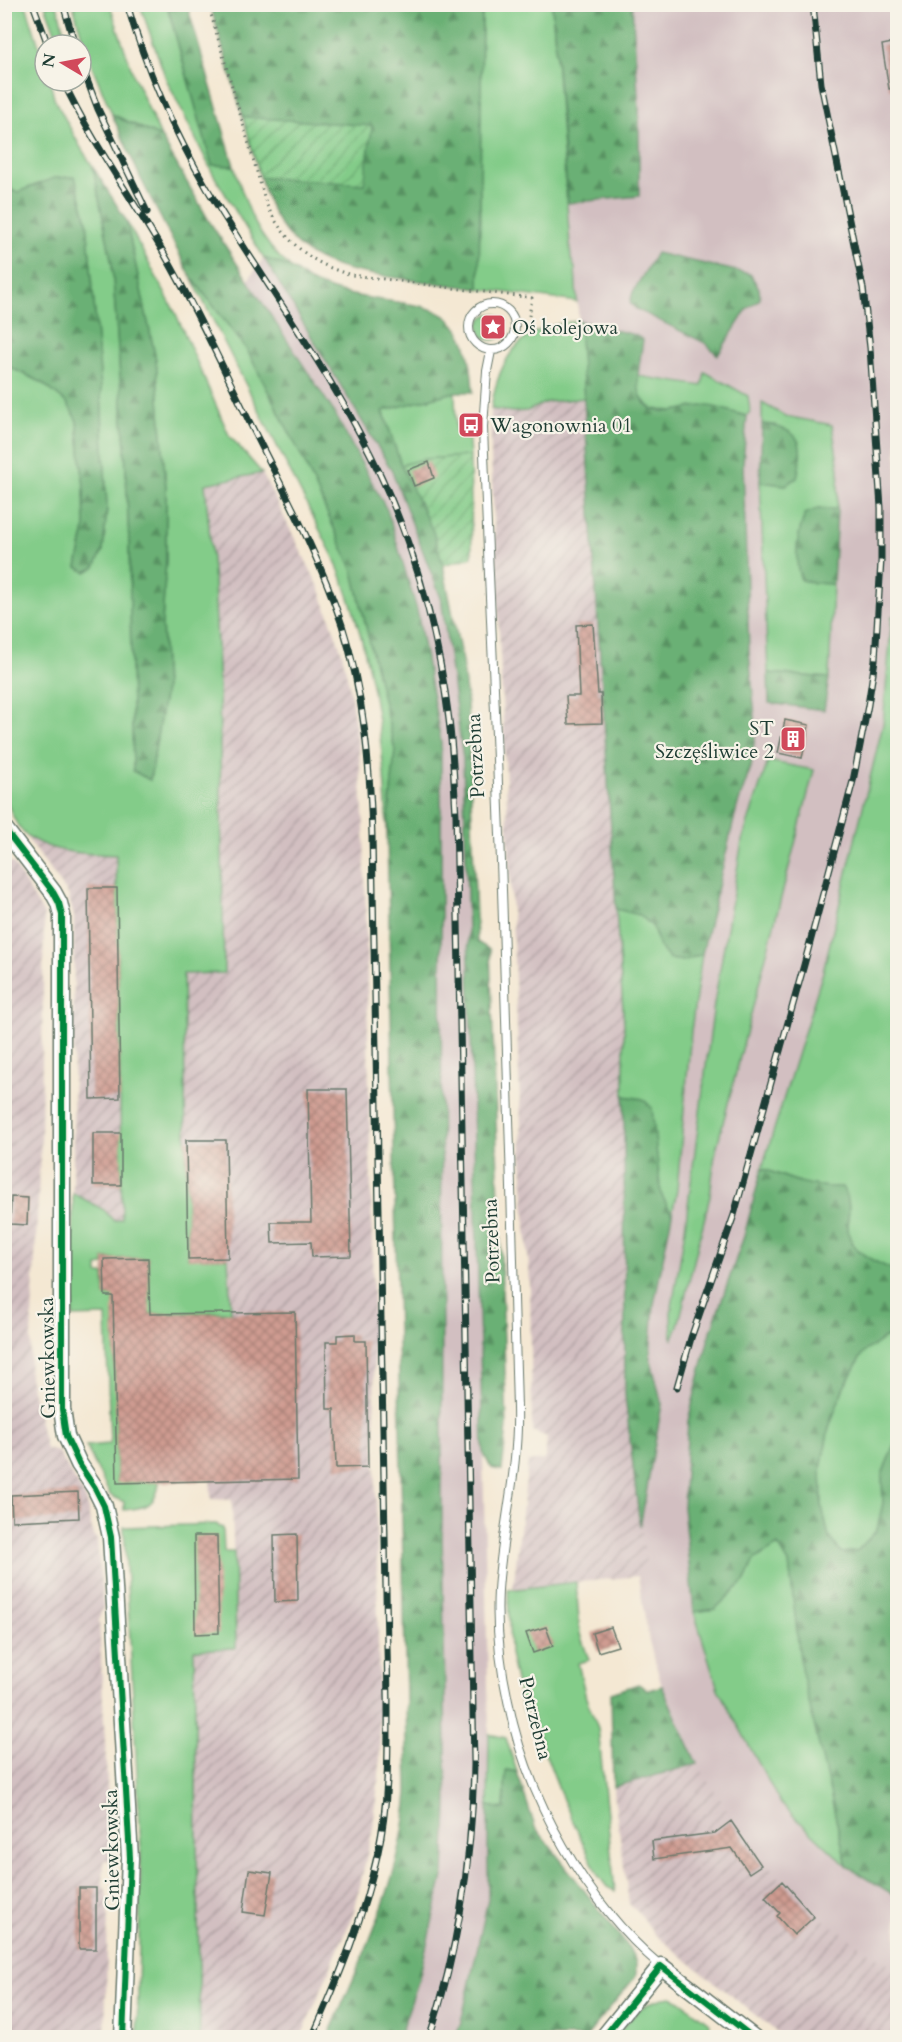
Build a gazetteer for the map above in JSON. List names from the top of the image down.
{
  "streets": {
    "street": ["Potrzebna", "Gniewkowska"]
  },
  "places": {
    "place": ["Oś kolejowa"],
    "bus stop": ["Wagonownia 01"],
    "building": ["ST Szczęśliwice 2"]
  },
  "north": "left"
}
